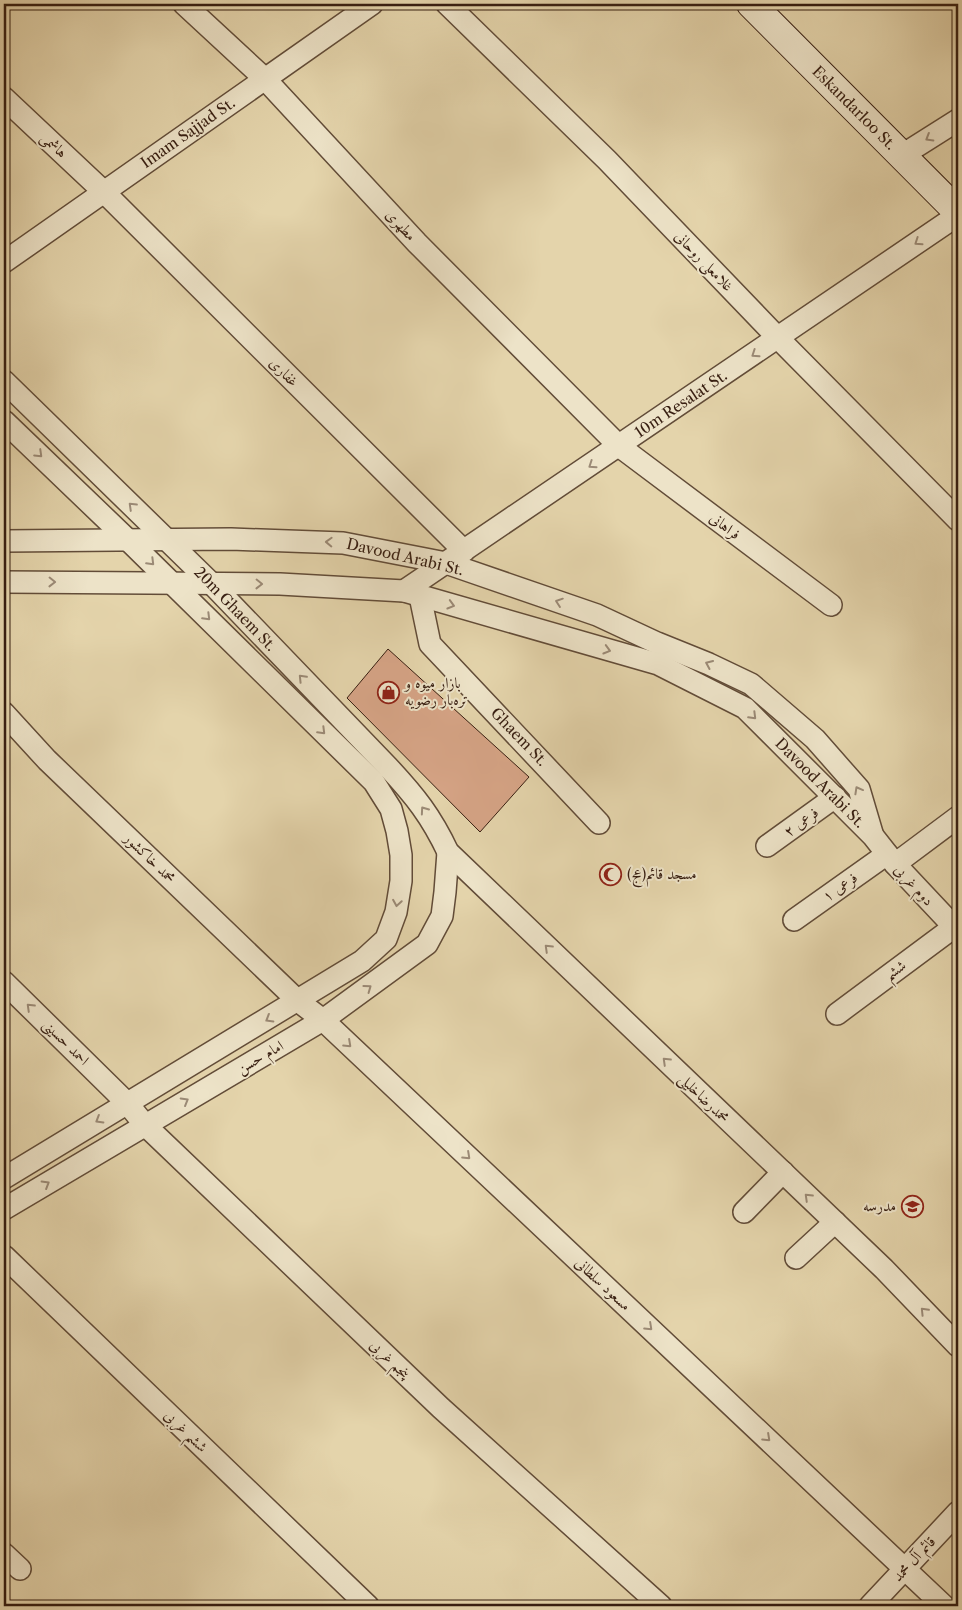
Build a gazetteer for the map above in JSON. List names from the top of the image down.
{
  "streets": {
    "main road": ["Eskandarloo St."],
    "street": [
      "Imam Sajjad St.",
      "هاشمی",
      "مطهری",
      "غلامعلی روحانی",
      "غفاری",
      "10m Resalat St.",
      "فراهانی",
      "Davood Arabi St.",
      "20m Ghaem St.",
      "Ghaem St.",
      "فرعی ۲",
      "محمد خاکشور",
      "دوم غربی",
      "فرعی ۱",
      "ششم",
      "احمد حسینی",
      "امام حسن",
      "محمدرضاخلیلی",
      "مسعود سلطانی",
      "پنجم غربی",
      "ششم غربی",
      "قائم آل محمد"
    ]
  },
  "crossings": [
    ["Eskandarloo St.", "10m Resalat St."],
    ["Imam Sajjad St.", "هاشمی"],
    ["Imam Sajjad St.", "مطهری"],
    ["Imam Sajjad St.", "غفاری"],
    ["هاشمی", "غفاری"],
    ["مطهری", "10m Resalat St."],
    ["مطهری", "فراهانی"],
    ["غلامعلی روحانی", "10m Resalat St."],
    ["غفاری", "10m Resalat St."],
    ["10m Resalat St.", "فراهانی"],
    ["10m Resalat St.", "Davood Arabi St."],
    ["10m Resalat St.", "Ghaem St."],
    ["Davood Arabi St.", "20m Ghaem St."],
    ["Davood Arabi St.", "Ghaem St."],
    ["Davood Arabi St.", "فرعی ۲"],
    ["Davood Arabi St.", "دوم غربی"],
    ["20m Ghaem St.", "امام حسن"],
    ["20m Ghaem St.", "محمدرضاخلیلی"],
    ["محمد خاکشور", "امام حسن"],
    ["محمد خاکشور", "مسعود سلطانی"],
    ["دوم غربی", "فرعی ۱"],
    ["دوم غربی", "ششم"],
    ["احمد حسینی", "امام حسن"],
    ["احمد حسینی", "پنجم غربی"],
    ["امام حسن", "محمدرضاخلیلی"],
    ["امام حسن", "مسعود سلطانی"],
    ["امام حسن", "پنجم غربی"],
    ["مسعود سلطانی", "قائم آل محمد"]
  ],
  "one_way": [
    "10m Resalat St.",
    "احمد حسینی",
    "محمدرضاخلیلی",
    "مسعود سلطانی"
  ],
  "places": {
    "shop": ["بازار میوه و تره‌بار رضویه"],
    "mosque": ["مسجد قائم(عج)"],
    "school or university": ["مدرسه"]
  }
}
